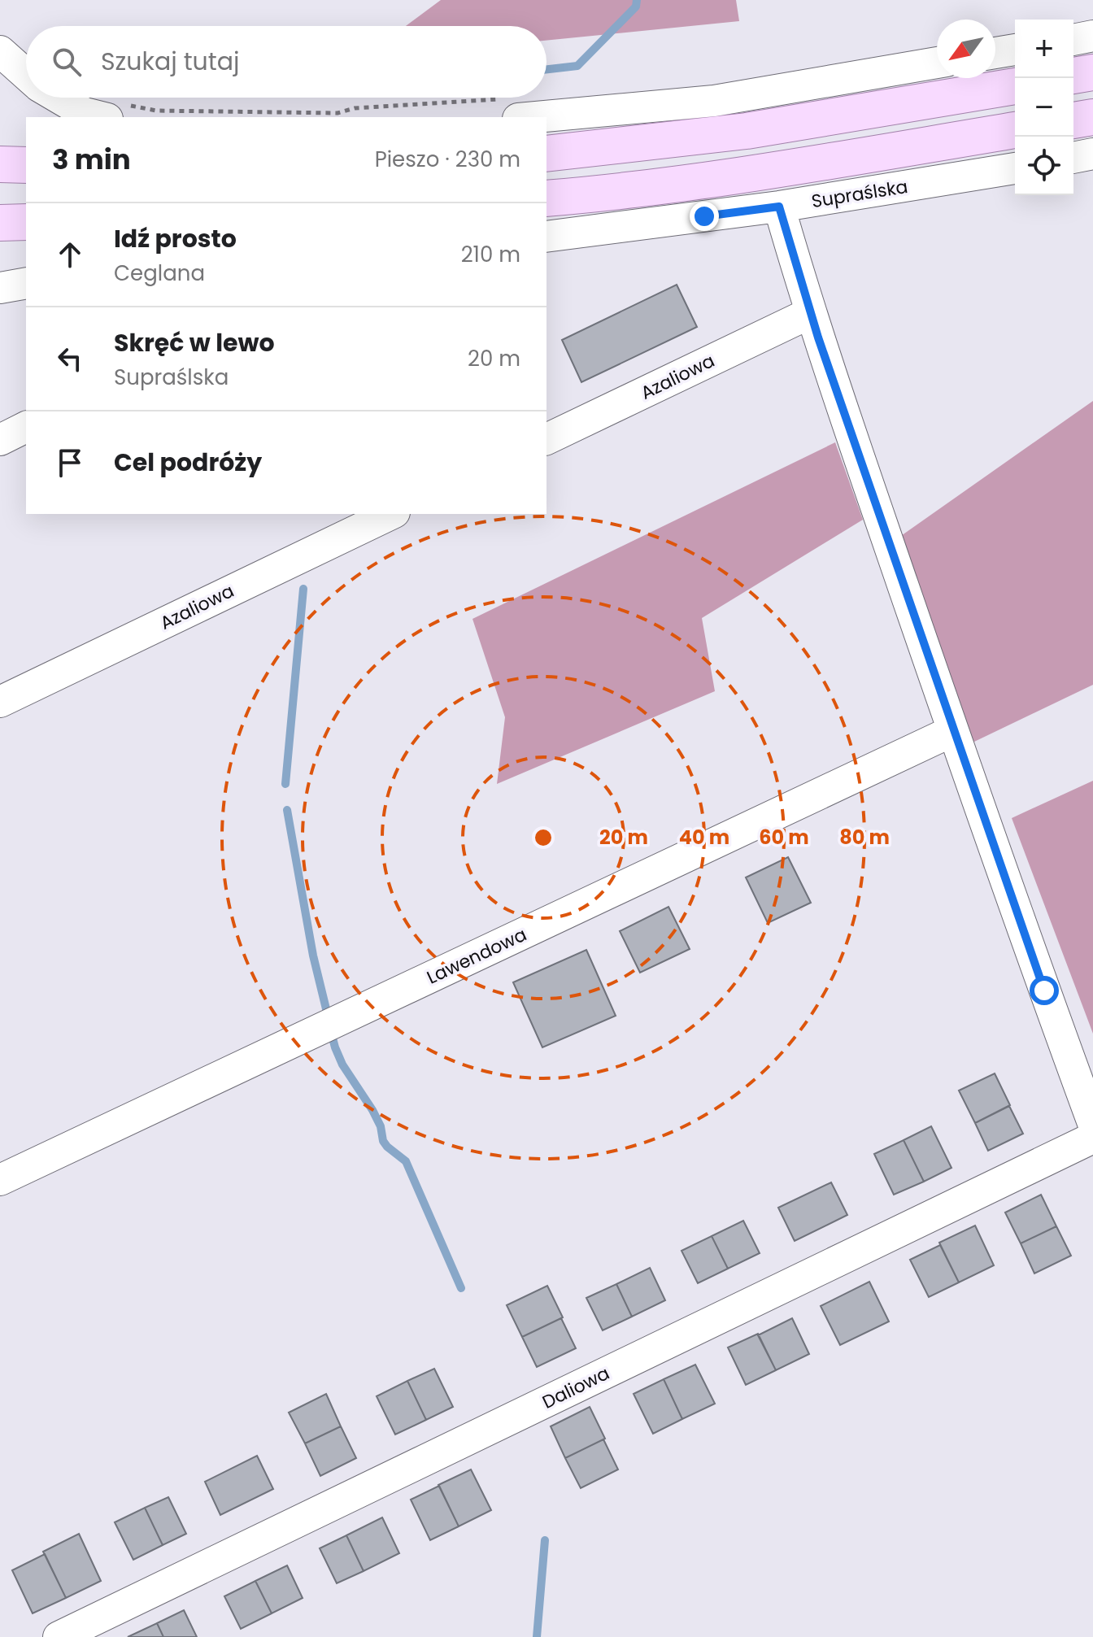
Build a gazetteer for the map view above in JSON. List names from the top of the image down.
{
  "streets": {
    "street": [
      "Supraślska",
      "Azaliowa",
      "Lawendowa",
      "Daliowa"
    ]
  },
  "north": "bottom left",
  "page": {
    "map_buttons": ["+", "−"],
    "search": "Szukaj tutaj",
    "heading": ["3 min", "Pieszo · 230 m"],
    "list": [
      ["Idź prosto", "Ceglana", "210 m"],
      ["Skręć w lewo", "Supraślska", "20 m"],
      "Cel podróży"
    ]
  },
  "rings": [
    "20 m",
    "40 m",
    "60 m",
    "80 m"
  ]
}
